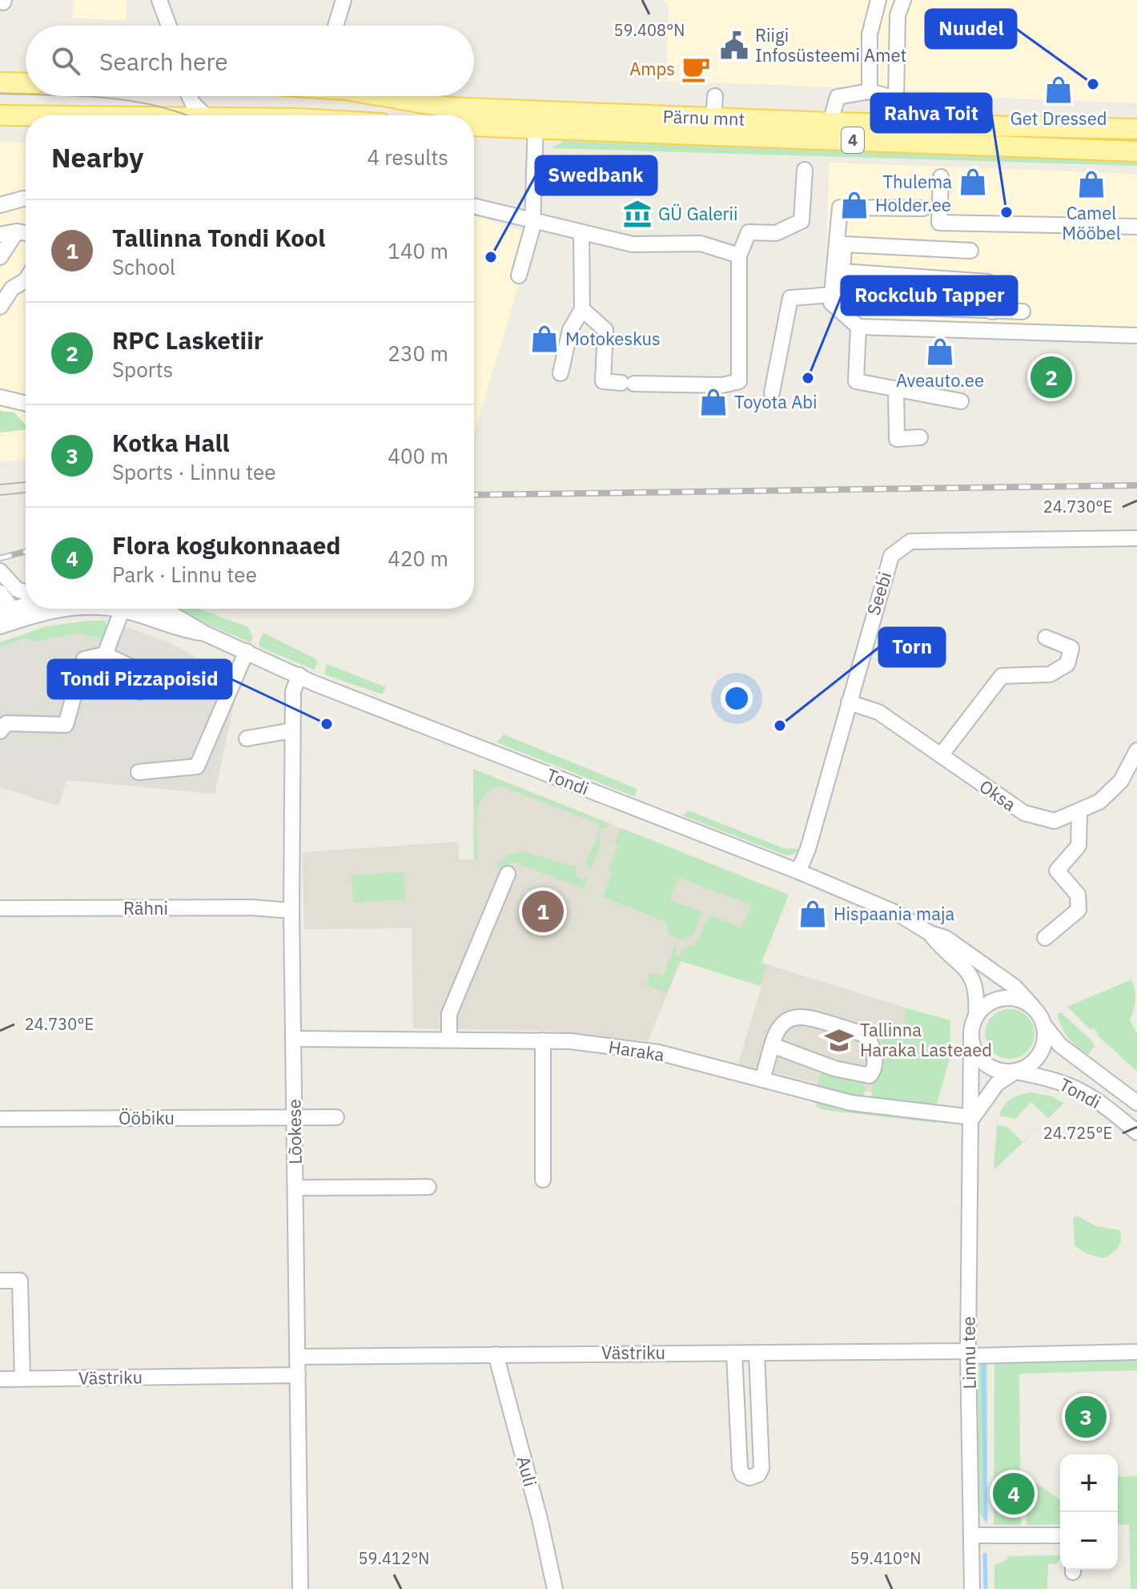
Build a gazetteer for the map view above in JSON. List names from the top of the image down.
{
  "streets": {
    "main road": ["Pärnu mnt", "4"],
    "street": [
      "Seebi",
      "Tondi",
      "Oksa",
      "Rähni",
      "Haraka",
      "Ööbiku",
      "Lõokese",
      "Västriku",
      "Linnu tee",
      "Auli"
    ]
  },
  "crossings": [
    ["Seebi", "Tondi"],
    ["Seebi", "Oksa"],
    ["Tondi", "Lõokese"],
    ["Tondi", "Linnu tee"],
    ["Rähni", "Lõokese"],
    ["Haraka", "Lõokese"],
    ["Haraka", "Linnu tee"],
    ["Ööbiku", "Lõokese"],
    ["Lõokese", "Västriku"],
    ["Västriku", "Linnu tee"],
    ["Västriku", "Auli"]
  ],
  "places": {
    "public building": ["Riigi Infosüsteemi Amet"],
    "cafe": ["Amps"],
    "other": [
      "Nuudel",
      "Rahva Toit",
      "Swedbank",
      "Rockclub Tapper",
      "Tondi Pizzapoisid",
      "Torn"
    ],
    "shop": [
      "Get Dressed",
      "Thulema",
      "Camel Mööbel",
      "Holder.ee",
      "Motokeskus",
      "Aveauto.ee",
      "Toyota Abi",
      "Hispaania maja"
    ],
    "museum": ["GÜ Galerii"],
    "school or university": ["Tallinna Haraka Lasteaed"]
  },
  "page": {
    "search": "Search here",
    "heading": ["Nearby", "4 results"],
    "list": [
      {
        "mark": "1",
        "name": "Tallinna Tondi Kool",
        "note": "School",
        "value": "140 m"
      },
      {
        "mark": "2",
        "name": "RPC Lasketiir",
        "note": "Sports",
        "value": "230 m"
      },
      {
        "mark": "3",
        "name": "Kotka Hall",
        "note": "Sports · Linnu tee",
        "value": "400 m"
      },
      {
        "mark": "4",
        "name": "Flora kogukonnaaed",
        "note": "Park · Linnu tee",
        "value": "420 m"
      }
    ],
    "pins": [
      "2",
      "1",
      "3",
      "4"
    ],
    "map_buttons": ["+", "−"]
  },
  "coordinates": [
    "59.408°N",
    "24.730°E",
    "24.725°E",
    "59.412°N",
    "59.410°N"
  ]
}
